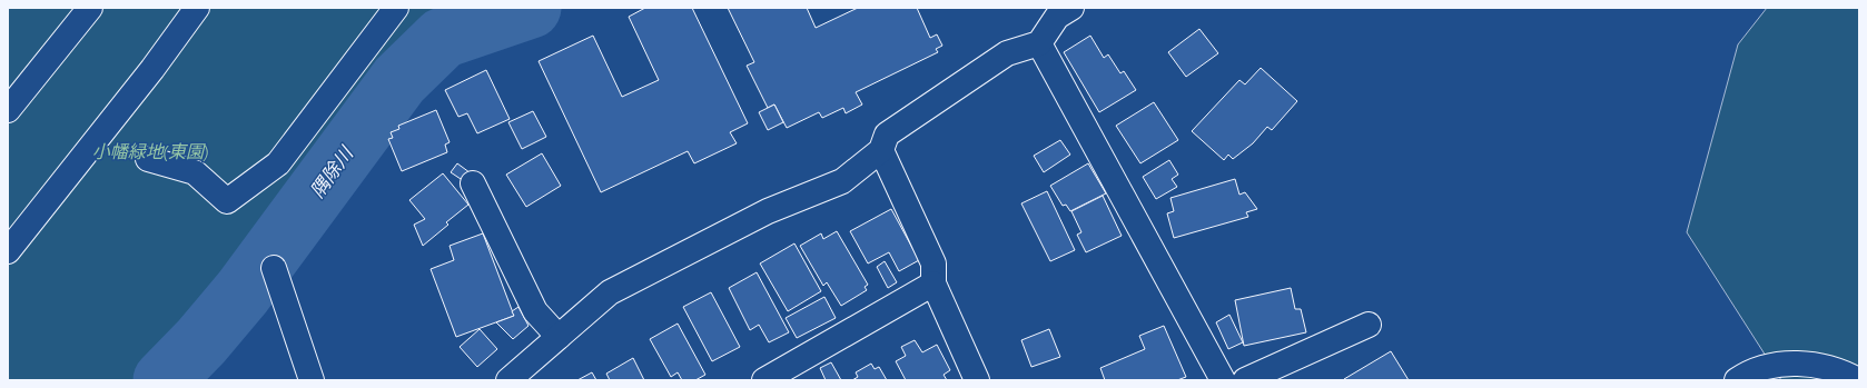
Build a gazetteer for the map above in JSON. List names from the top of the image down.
{
  "water": ["隅除川"],
  "parks": ["小幡緑地(東園)"]
}
